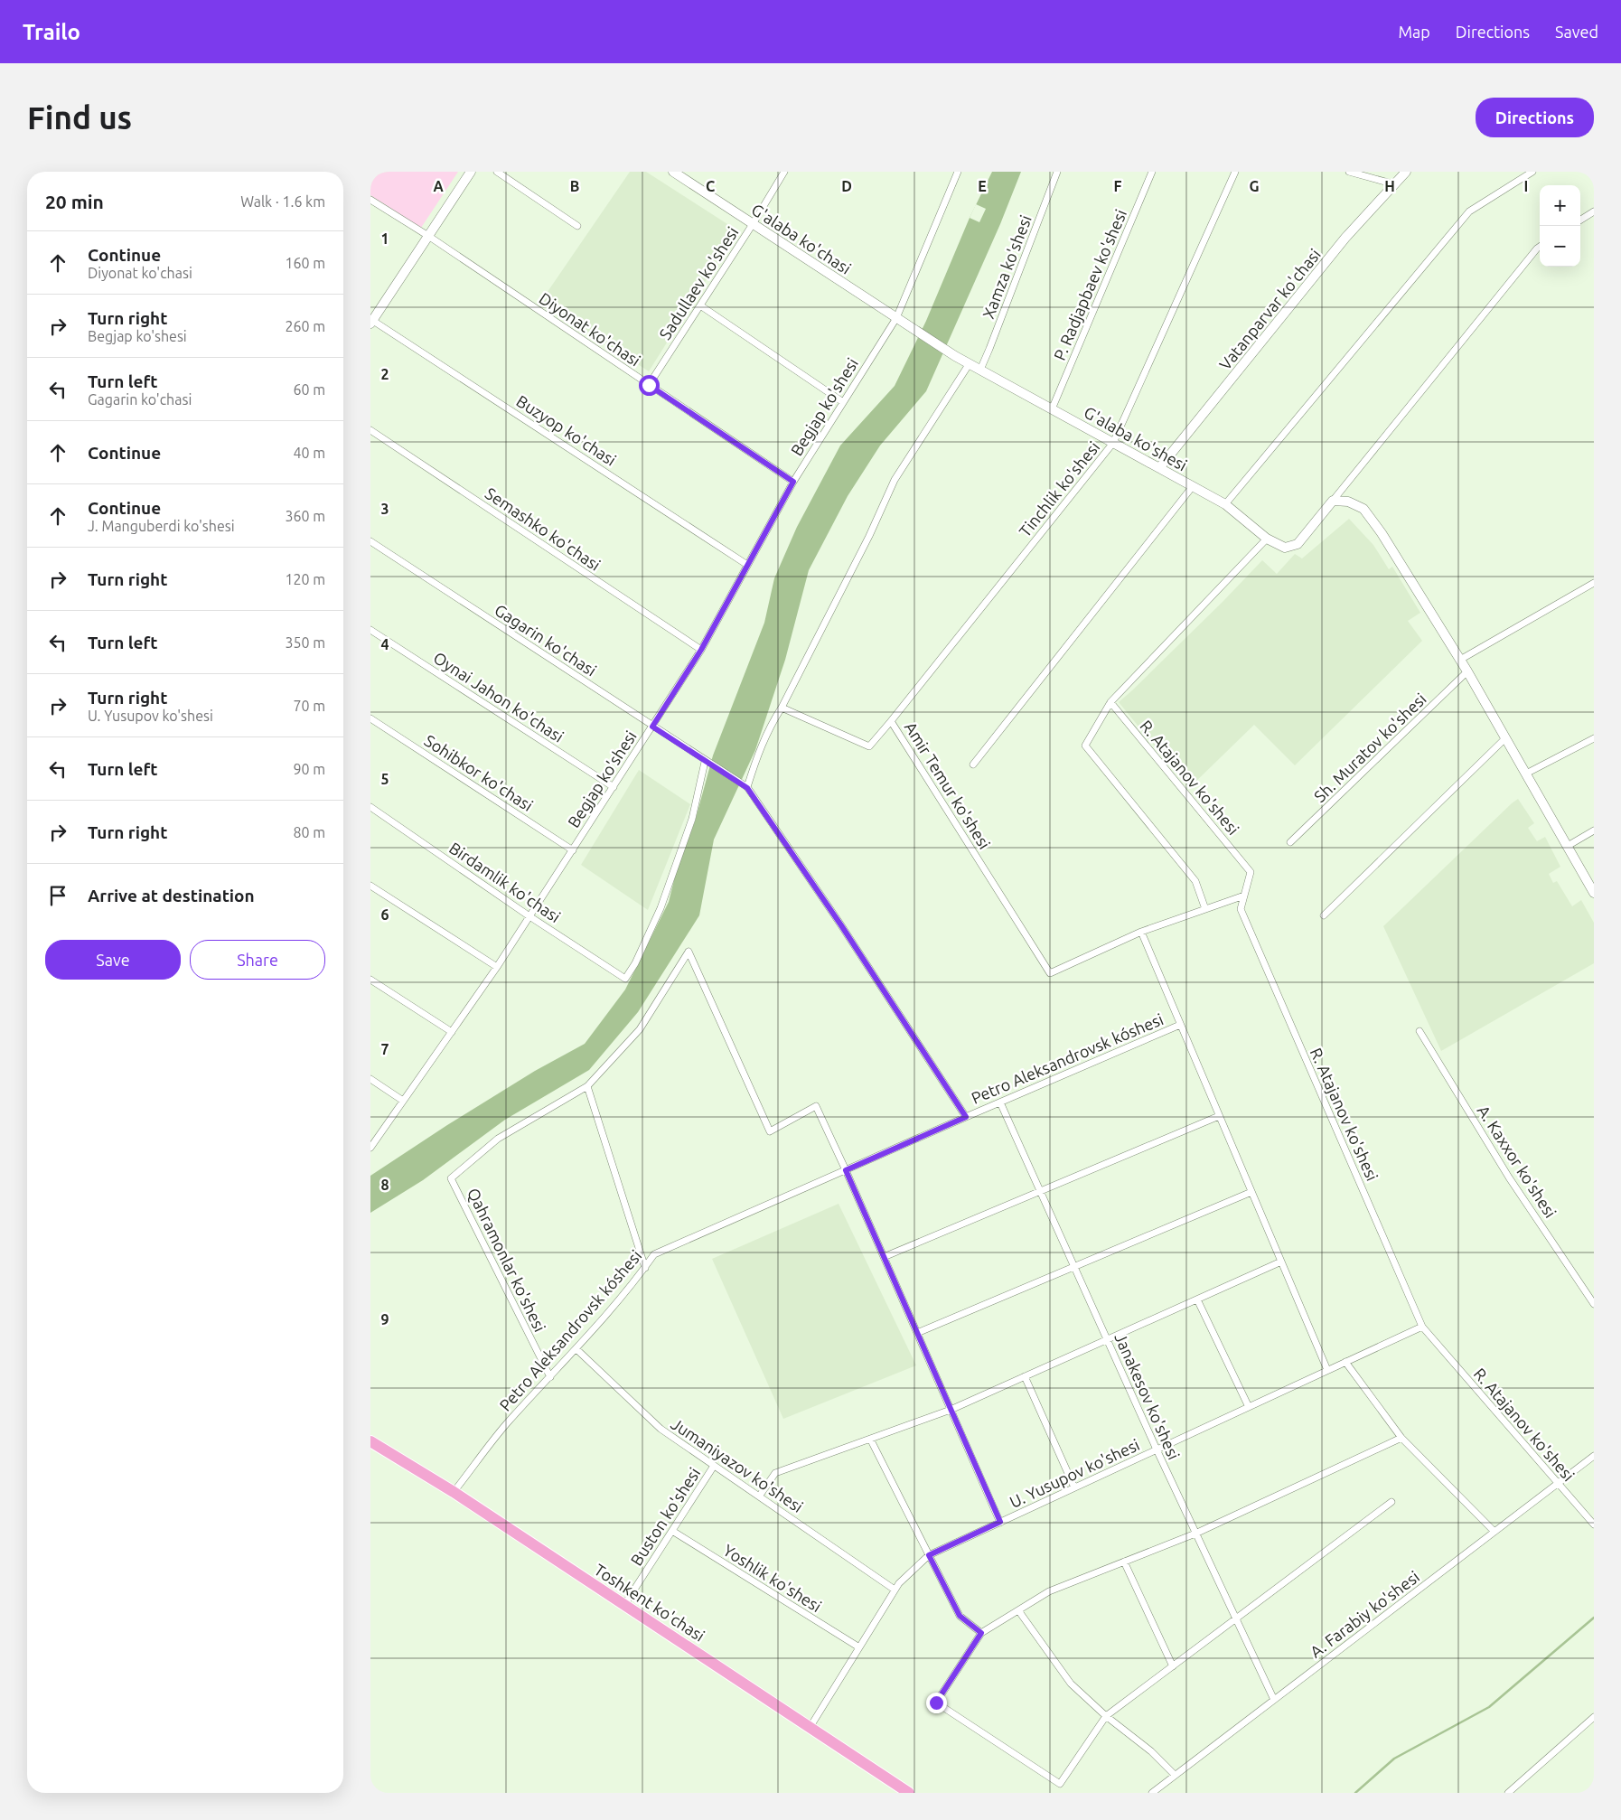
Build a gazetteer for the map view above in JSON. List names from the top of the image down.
{
  "streets": {
    "highway": ["Toshkent ko'chasi"],
    "street": [
      "G'alaba ko'chasi",
      "Xamza ko'shesi",
      "Sadullaev ko'shesi",
      "P. Radjapbaev ko'shesi",
      "Vatanparvar ko'chasi",
      "Diyonat ko'chasi",
      "Begjap ko'shesi",
      "Buzyop ko'chasi",
      "G'alaba ko'shesi",
      "Tinchlik ko'shesi",
      "Semashko ko'chasi",
      "Gagarin ko'chasi",
      "Oynai Jahon ko'chasi",
      "Sh. Muratov ko'shesi",
      "Sohibkor ko'chasi",
      "R. Atajanov ko'shesi",
      "Amir Temur ko'shesi",
      "Birdamlik ko'chasi",
      "Petro Aleksandrovsk kóshesi",
      "A. Kaxxor ko'shesi",
      "Qahramonlar ko'shesi",
      "Janakesov ko'shesi",
      "Jumaniyazov ko'shesi",
      "U. Yusupov ko'shesi",
      "Buston ko'shesi",
      "Yoshlik ko'shesi",
      "A. Farabiy ko'shesi"
    ]
  },
  "crossings": [
    ["G'alaba ko'chasi", "Sadullaev ko'shesi"],
    ["G'alaba ko'chasi", "Begjap ko'shesi"],
    ["G'alaba ko'chasi", "G'alaba ko'shesi"],
    ["Xamza ko'shesi", "G'alaba ko'shesi"],
    ["Sadullaev ko'shesi", "Diyonat ko'chasi"],
    ["P. Radjapbaev ko'shesi", "G'alaba ko'shesi"],
    ["Vatanparvar ko'chasi", "G'alaba ko'shesi"],
    ["Diyonat ko'chasi", "Begjap ko'shesi"],
    ["Begjap ko'shesi", "Buzyop ko'chasi"],
    ["Begjap ko'shesi", "Semashko ko'chasi"],
    ["Begjap ko'shesi", "Gagarin ko'chasi"],
    ["Begjap ko'shesi", "Oynai Jahon ko'chasi"],
    ["Begjap ko'shesi", "Sohibkor ko'chasi"],
    ["Begjap ko'shesi", "Birdamlik ko'chasi"],
    ["G'alaba ko'shesi", "Tinchlik ko'shesi"],
    ["Tinchlik ko'shesi", "Amir Temur ko'shesi"],
    ["Gagarin ko'chasi", "Birdamlik ko'chasi"],
    ["R. Atajanov ko'shesi", "U. Yusupov ko'shesi"],
    ["R. Atajanov ko'shesi", "A. Farabiy ko'shesi"],
    ["Petro Aleksandrovsk kóshesi", "Qahramonlar ko'shesi"],
    ["Petro Aleksandrovsk kóshesi", "Janakesov ko'shesi"],
    ["Petro Aleksandrovsk kóshesi", "Jumaniyazov ko'shesi"],
    ["Petro Aleksandrovsk kóshesi", "Toshkent ko'chasi"],
    ["Janakesov ko'shesi", "U. Yusupov ko'shesi"],
    ["Janakesov ko'shesi", "A. Farabiy ko'shesi"],
    ["Jumaniyazov ko'shesi", "U. Yusupov ko'shesi"],
    ["Jumaniyazov ko'shesi", "Buston ko'shesi"],
    ["U. Yusupov ko'shesi", "Yoshlik ko'shesi"],
    ["U. Yusupov ko'shesi", "Toshkent ko'chasi"],
    ["Buston ko'shesi", "Yoshlik ko'shesi"],
    ["Buston ko'shesi", "Toshkent ko'chasi"]
  ],
  "page": {
    "header": "Trailo",
    "nav": ["Map", "Directions", "Saved"],
    "buttons": [
      "Directions",
      ["Save", "Share"]
    ],
    "title": "Find us",
    "heading": ["20 min", "Walk · 1.6 km"],
    "map_buttons": ["+", "−"],
    "list": [
      ["Continue", "Diyonat ko'chasi", "160 m"],
      ["Turn right", "Begjap ko'shesi", "260 m"],
      ["Turn left", "Gagarin ko'chasi", "60 m"],
      ["Continue", "40 m"],
      ["Continue", "J. Manguberdi ko'shesi", "360 m"],
      ["Turn right", "120 m"],
      ["Turn left", "350 m"],
      ["Turn right", "U. Yusupov ko'shesi", "70 m"],
      ["Turn left", "90 m"],
      ["Turn right", "80 m"],
      "Arrive at destination"
    ]
  },
  "grid": {
    "columns": [
      "A",
      "B",
      "C",
      "D",
      "E",
      "F",
      "G",
      "H",
      "I"
    ],
    "rows": [
      "1",
      "2",
      "3",
      "4",
      "5",
      "6",
      "7",
      "8",
      "9"
    ]
  }
}
